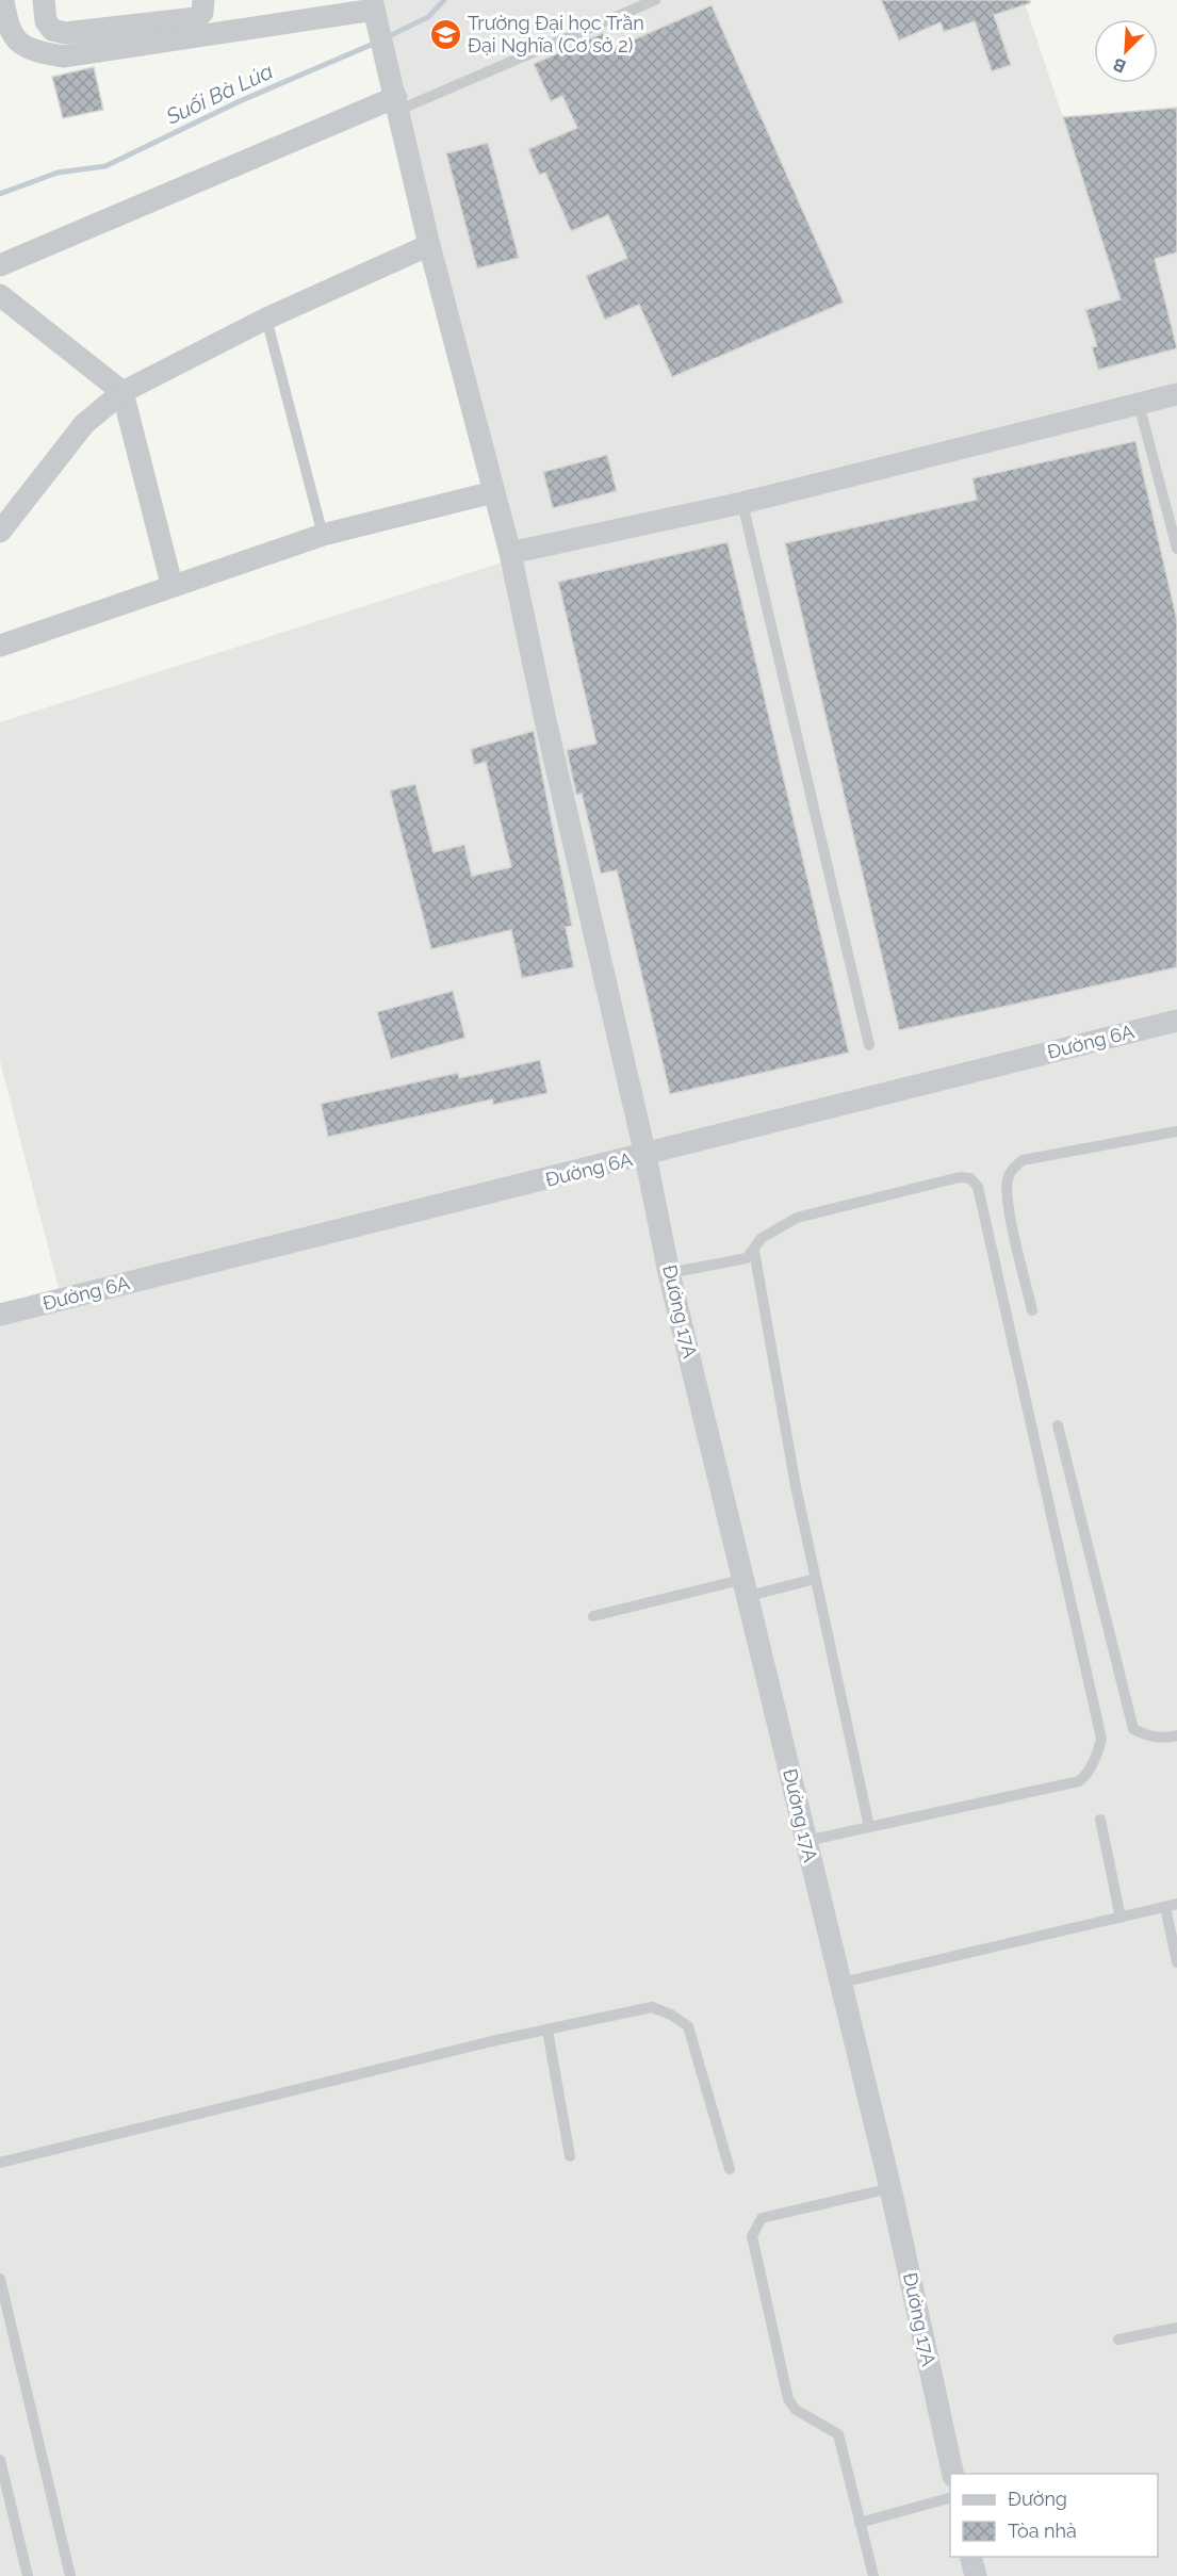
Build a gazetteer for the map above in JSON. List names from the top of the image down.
{
  "streets": {
    "street": ["Đường 6A", "Đường 17A"]
  },
  "crossings": [
    ["Đường 6A", "Đường 17A"]
  ],
  "water": ["Suối Bà Lúa"],
  "places": {
    "school or university": ["Trường Đại học Trần Đại Nghĩa (Cơ sở 2)"]
  },
  "legend": ["Đường", "Tòa nhà"],
  "north": "bottom left"
}
